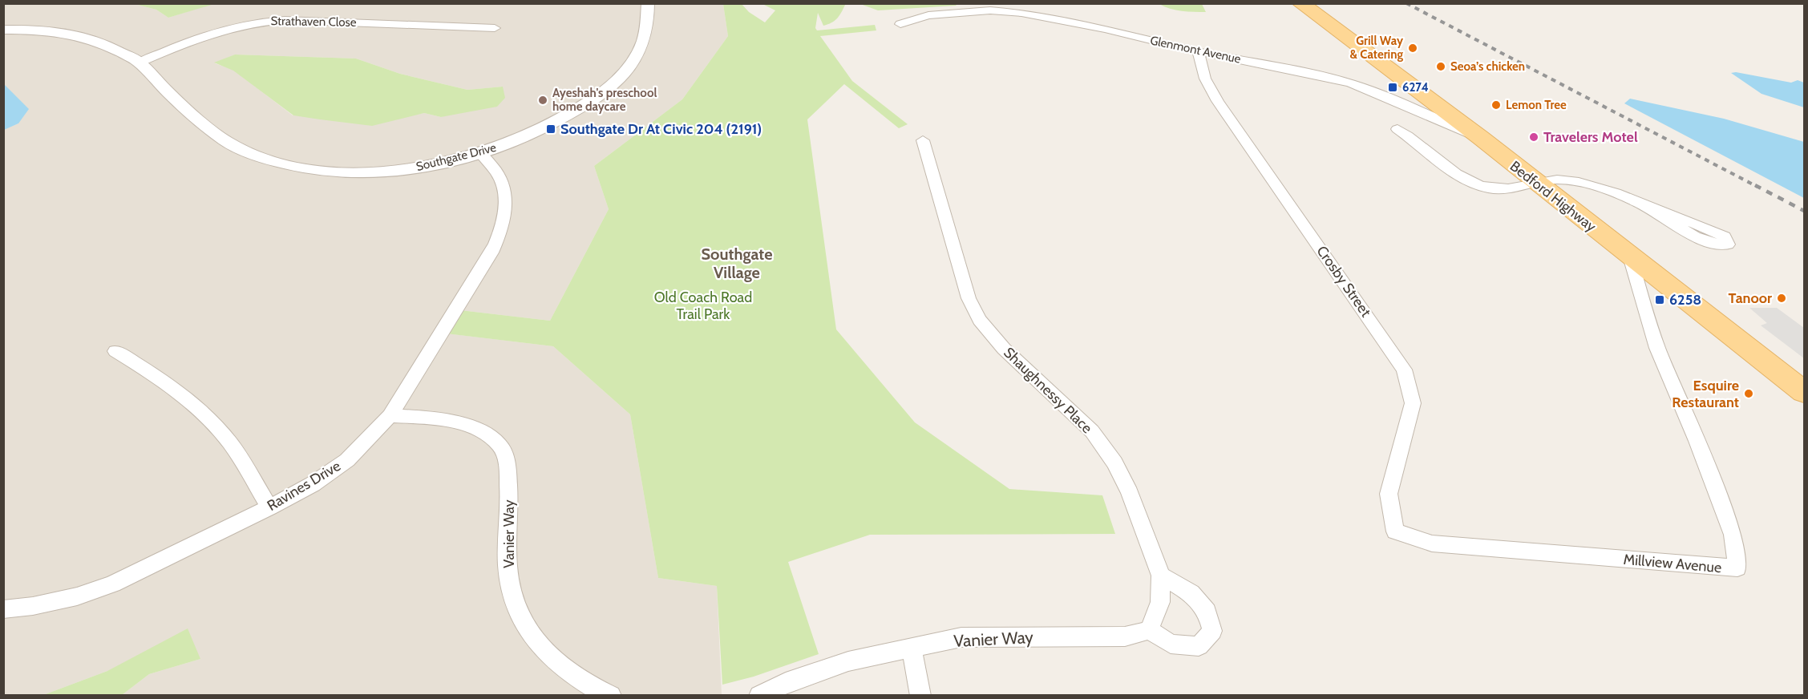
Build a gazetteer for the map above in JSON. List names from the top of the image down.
{
  "streets": {
    "main road": ["Bedford Highway"],
    "street": [
      "Strathaven Close",
      "Glenmont Avenue",
      "Southgate Drive",
      "Crosby Street",
      "Shaughnessy Place",
      "Ravines Drive",
      "Vanier Way",
      "Millview Avenue"
    ]
  },
  "crossings": [
    ["Strathaven Close", "Southgate Drive"],
    ["Glenmont Avenue", "Bedford Highway"],
    ["Glenmont Avenue", "Crosby Street"],
    ["Southgate Drive", "Ravines Drive"],
    ["Bedford Highway", "Millview Avenue"],
    ["Crosby Street", "Millview Avenue"],
    ["Ravines Drive", "Vanier Way"]
  ],
  "districts": ["Southgate Village"],
  "parks": ["Old Coach Road Trail Park"],
  "places": {
    "other": [
      "Grill Way & Catering",
      "Seoa’s chicken",
      "Ayeshah's preschool home daycare",
      "Lemon Tree",
      "Travelers Motel",
      "Tanoor",
      "Esquire Restaurant"
    ],
    "transit": ["6274", "Southgate Dr At Civic 204 (2191)", "6258"]
  }
}
